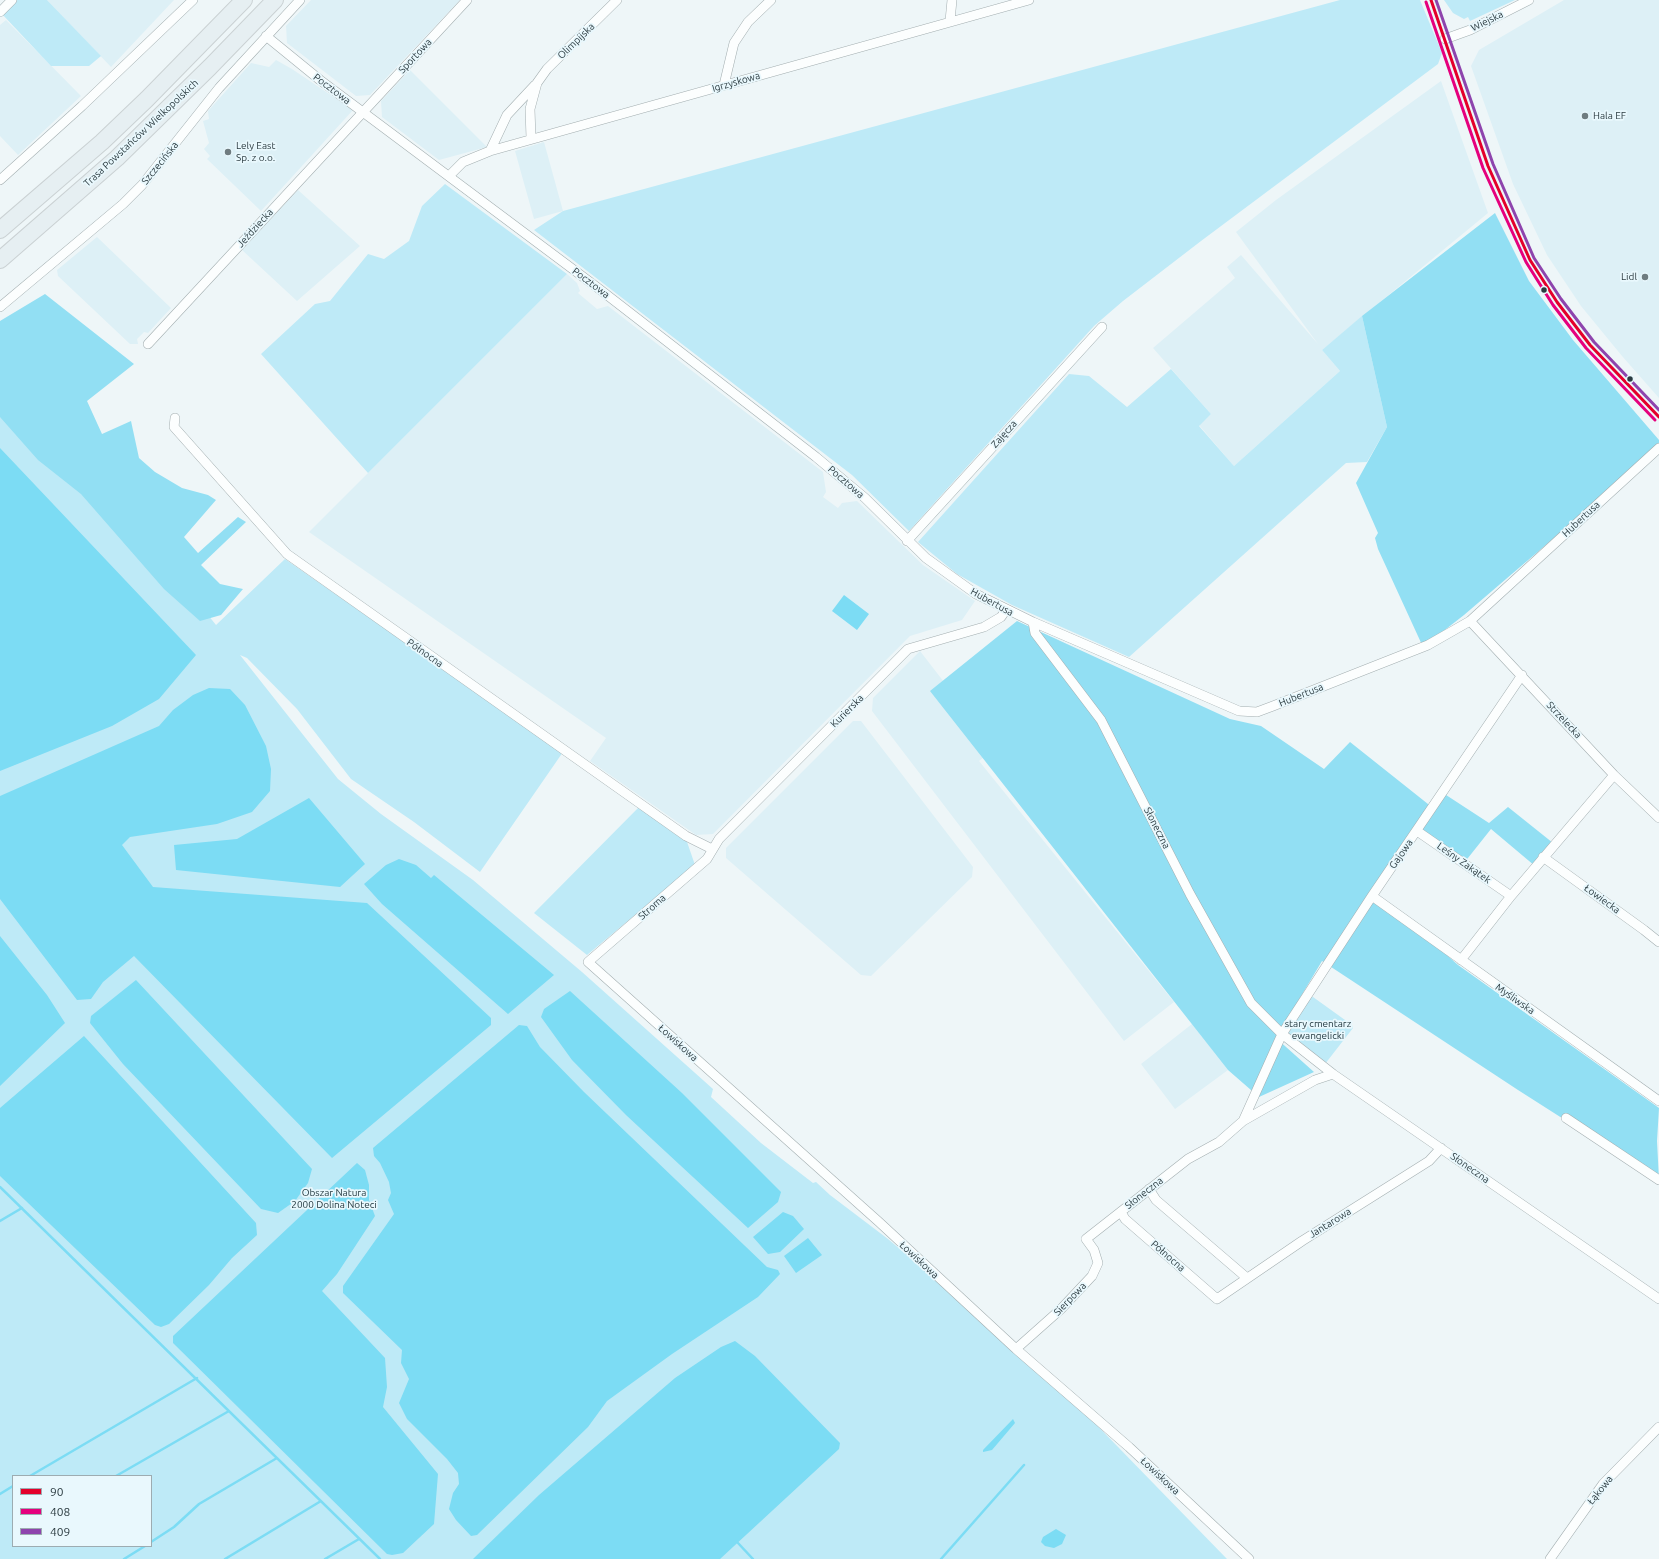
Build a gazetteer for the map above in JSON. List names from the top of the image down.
{
  "streets": {
    "highway": ["Trasa Powstańców Wielkopolskich"],
    "street": [
      "Wiejska",
      "Olimpijska",
      "Sportowa",
      "Igrzyskowa",
      "Pocztowa",
      "Szczecińska",
      "Jeździecka",
      "Zajęcza",
      "Hubertusa",
      "Północna",
      "Kurierska",
      "Strzelecka",
      "Słoneczna",
      "Gajowa",
      "Leśny Zakątek",
      "Łowiecka",
      "Stroma",
      "Myśliwska",
      "Łowiskowa",
      "Jantarowa",
      "Sierpowa",
      "Łąkowa"
    ]
  },
  "crossings": [
    ["Olimpijska", "Igrzyskowa"],
    ["Sportowa", "Pocztowa"],
    ["Sportowa", "Jeździecka"],
    ["Igrzyskowa", "Pocztowa"],
    ["Pocztowa", "Szczecińska"],
    ["Pocztowa", "Jeździecka"],
    ["Pocztowa", "Zajęcza"],
    ["Pocztowa", "Hubertusa"],
    ["Zajęcza", "Hubertusa"],
    ["Hubertusa", "Kurierska"],
    ["Hubertusa", "Strzelecka"],
    ["Hubertusa", "Słoneczna"],
    ["Północna", "Kurierska"],
    ["Północna", "Słoneczna"],
    ["Północna", "Stroma"],
    ["Północna", "Jantarowa"],
    ["Kurierska", "Stroma"],
    ["Strzelecka", "Gajowa"],
    ["Słoneczna", "Gajowa"],
    ["Słoneczna", "Jantarowa"],
    ["Słoneczna", "Sierpowa"],
    ["Gajowa", "Leśny Zakątek"],
    ["Gajowa", "Myśliwska"],
    ["Stroma", "Łowiskowa"],
    ["Łowiskowa", "Sierpowa"]
  ],
  "parks": ["stary cmentarz ewangelicki", "Obszar Natura 2000 Dolina Noteci"],
  "places": ["Hala EF", "Lely East Sp. z o.o.", "Lidl"],
  "lines": ["transit line 90", "transit line 409", "transit line 408"],
  "legend": ["90", "408", "409"]
}
